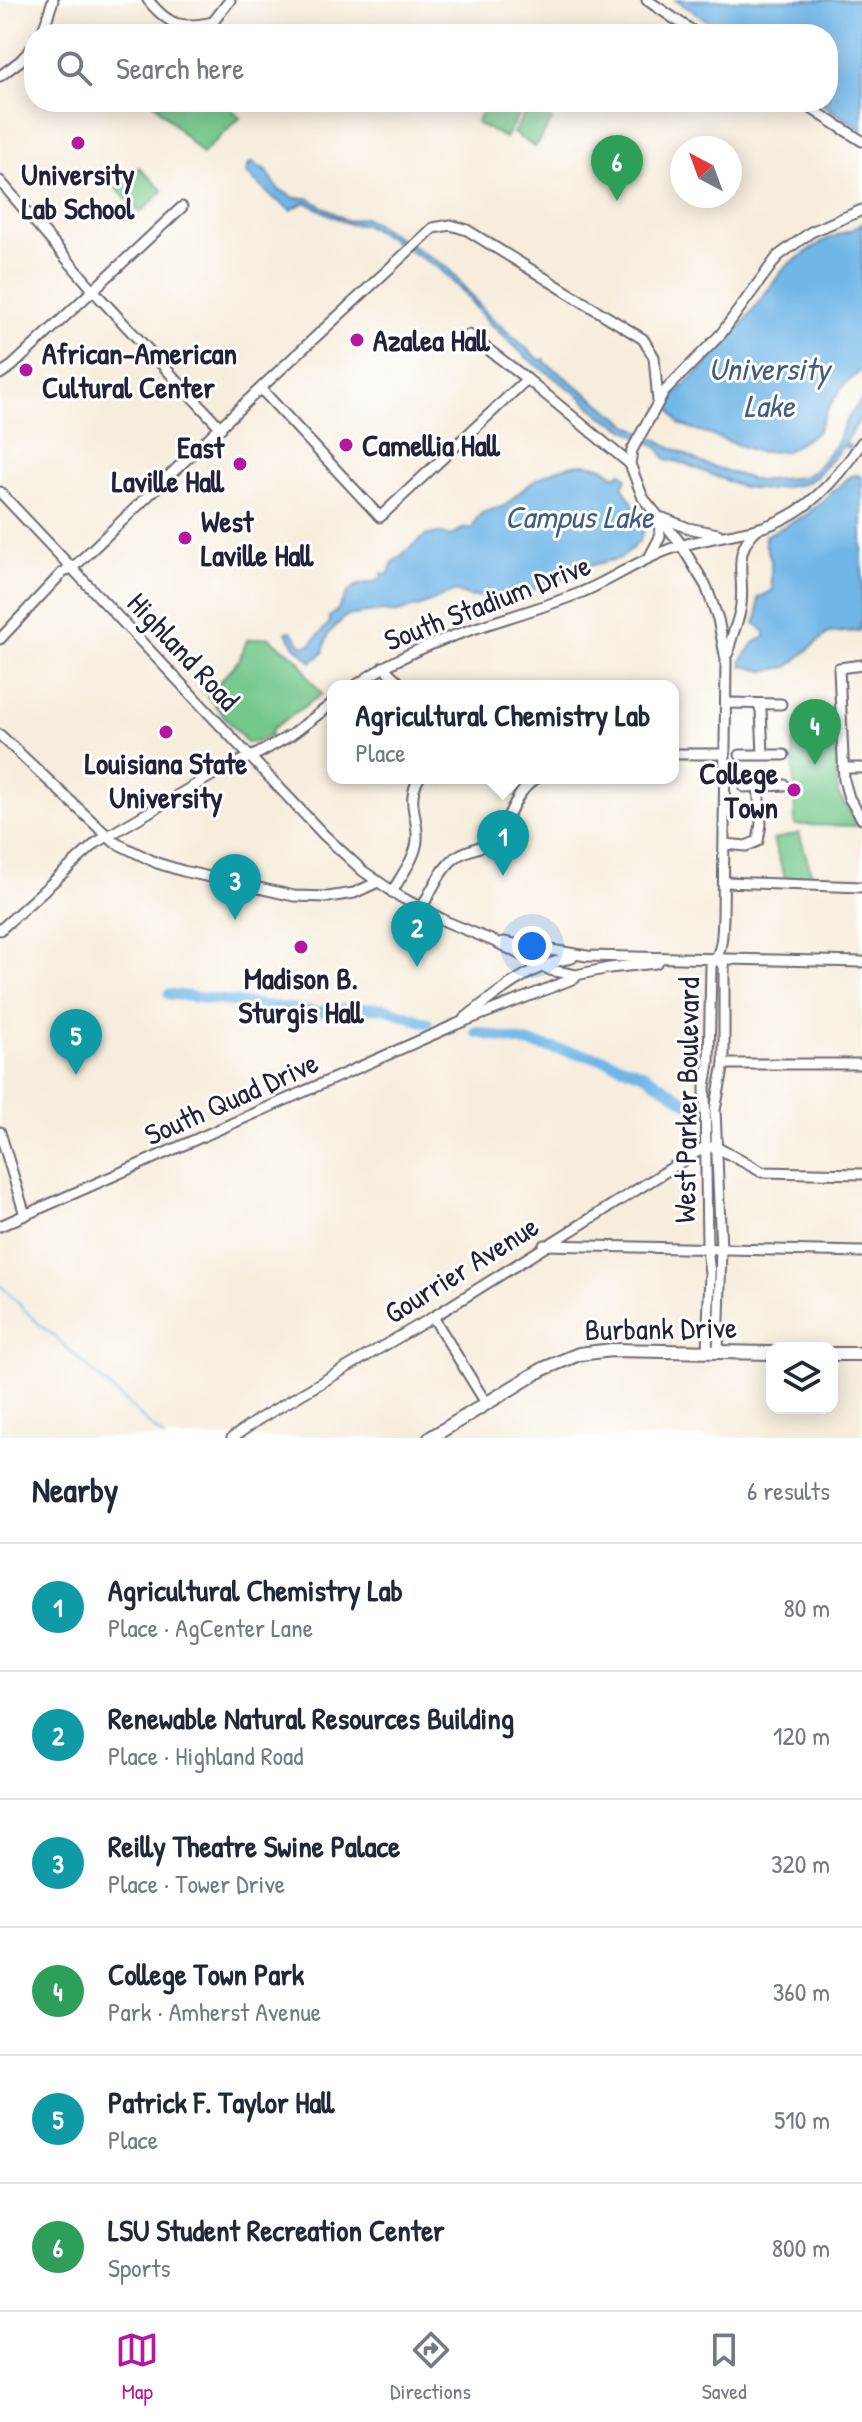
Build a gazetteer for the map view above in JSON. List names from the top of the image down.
{
  "streets": {
    "main road": ["Burbank Drive"],
    "street": [
      "South Stadium Drive",
      "Highland Road",
      "South Quad Drive",
      "West Parker Boulevard",
      "Gourrier Avenue"
    ]
  },
  "crossings": [
    ["Highland Road", "South Quad Drive"],
    ["Highland Road", "West Parker Boulevard"],
    ["West Parker Boulevard", "Gourrier Avenue"],
    ["West Parker Boulevard", "Burbank Drive"]
  ],
  "water": ["University Lake", "Campus Lake"],
  "places": [
    "University Lab School",
    "Azalea Hall",
    "African-American Cultural Center",
    "Camellia Hall",
    "East Laville Hall",
    "West Laville Hall",
    "Louisiana State University",
    "College Town",
    "Madison B. Sturgis Hall"
  ],
  "north": "top left",
  "page": {
    "search": "Search here",
    "pins": [
      "6",
      "4",
      "1",
      "3",
      "2",
      "5"
    ],
    "popup": ["Agricultural Chemistry Lab", "Place"],
    "heading": ["Nearby", "6 results"],
    "list": [
      {
        "mark": "1",
        "name": "Agricultural Chemistry Lab",
        "note": "Place · AgCenter Lane",
        "value": "80 m"
      },
      {
        "mark": "2",
        "name": "Renewable Natural Resources Building",
        "note": "Place · Highland Road",
        "value": "120 m"
      },
      {
        "mark": "3",
        "name": "Reilly Theatre Swine Palace",
        "note": "Place · Tower Drive",
        "value": "320 m"
      },
      {
        "mark": "4",
        "name": "College Town Park",
        "note": "Park · Amherst Avenue",
        "value": "360 m"
      },
      {
        "mark": "5",
        "name": "Patrick F. Taylor Hall",
        "note": "Place",
        "value": "510 m"
      },
      {
        "mark": "6",
        "name": "LSU Student Recreation Center",
        "note": "Sports",
        "value": "800 m"
      }
    ],
    "nav": ["Map", "Directions", "Saved"]
  }
}
